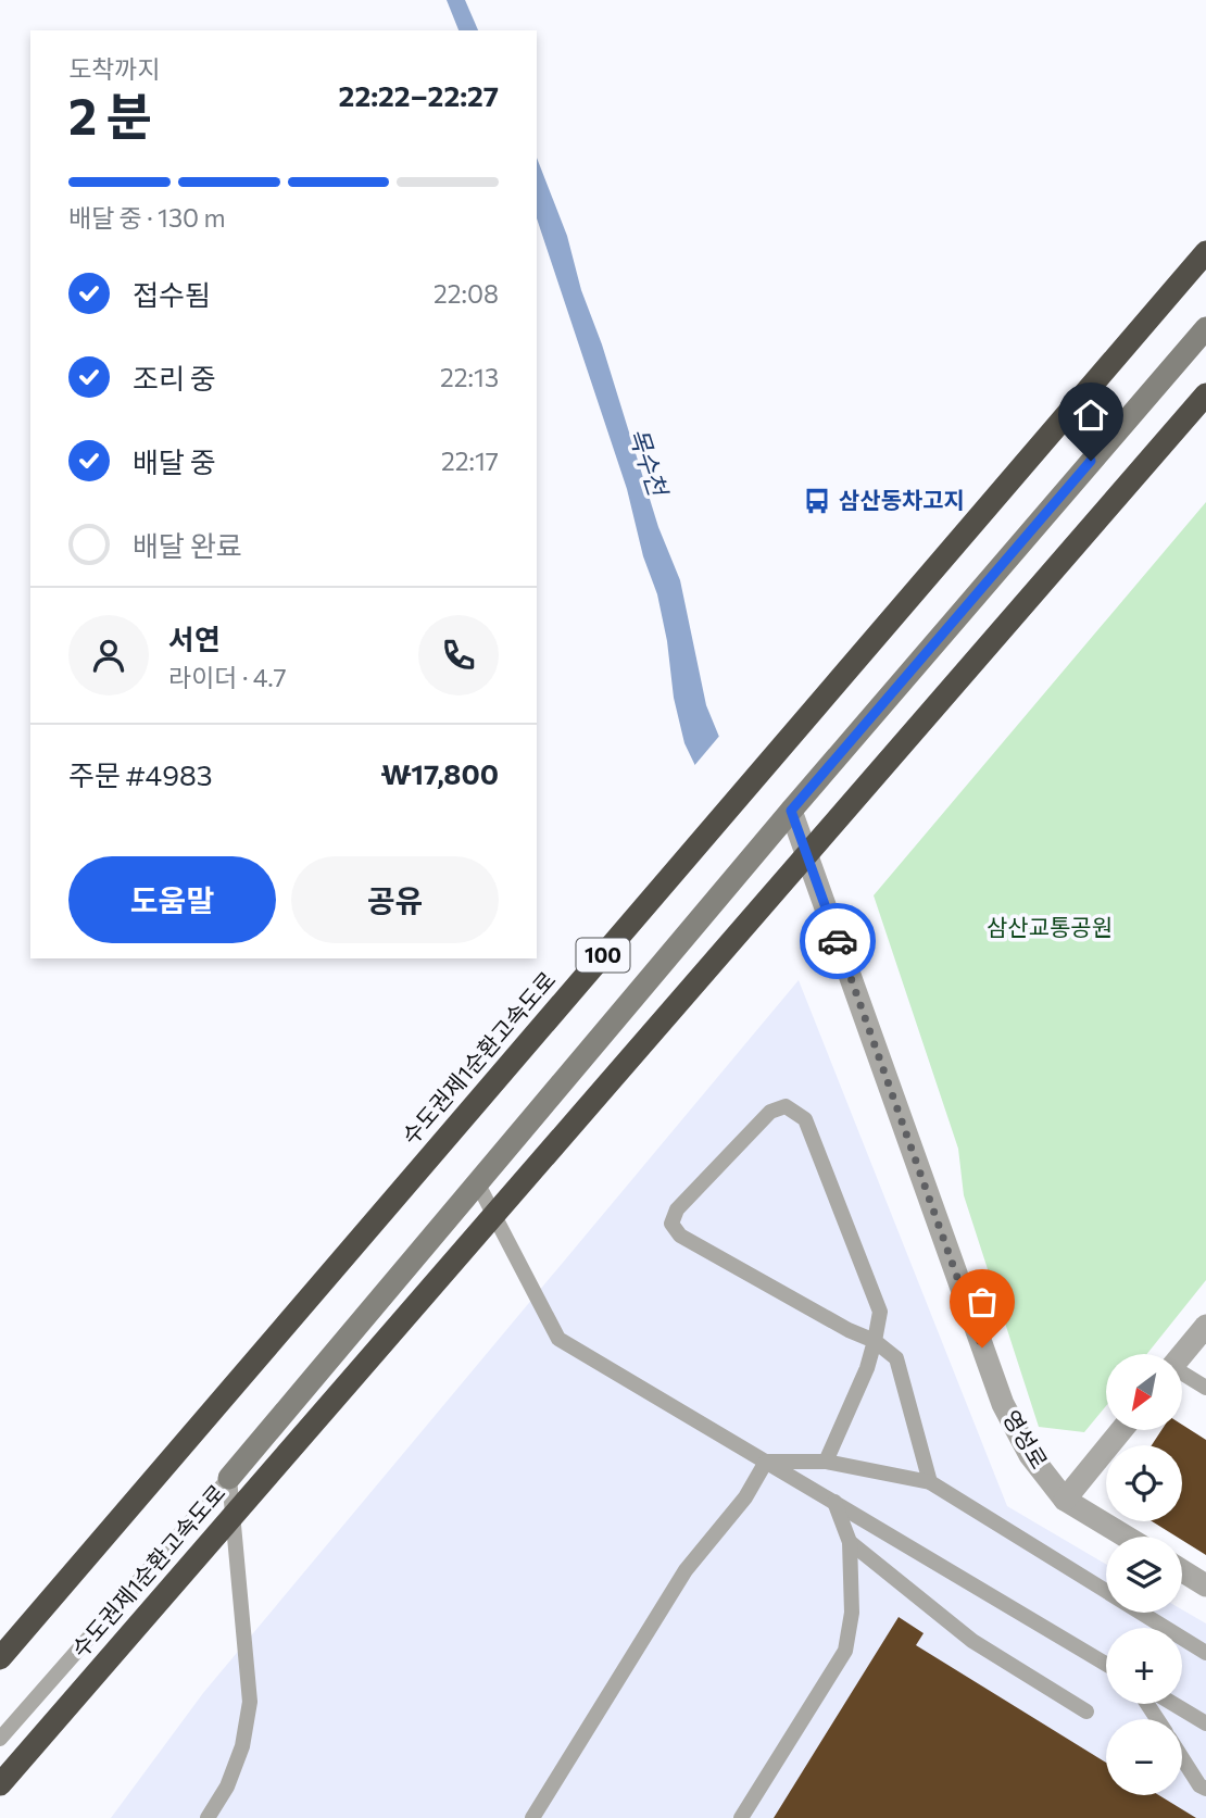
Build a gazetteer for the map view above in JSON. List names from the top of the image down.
{
  "streets": {
    "highway": ["100", "수도권제1순환고속도로"],
    "street": ["영성로"]
  },
  "water": ["목수천"],
  "parks": ["삼산교통공원"],
  "places": {
    "bus stop": ["삼산동차고지"]
  },
  "north": "bottom left",
  "page": {
    "heading": ["2 분", "도착까지", "22:22–22:27"],
    "panel": [
      "서연",
      "라이더 · 4.7",
      "주문 #4983",
      "₩17,800"
    ],
    "bar": "배달 중 · 130 m",
    "list": [
      ["접수됨", "22:08"],
      ["조리 중", "22:13"],
      ["배달 중", "22:17"],
      "배달 완료"
    ],
    "buttons": ["도움말", "공유"],
    "map_buttons": ["+", "−"]
  }
}
